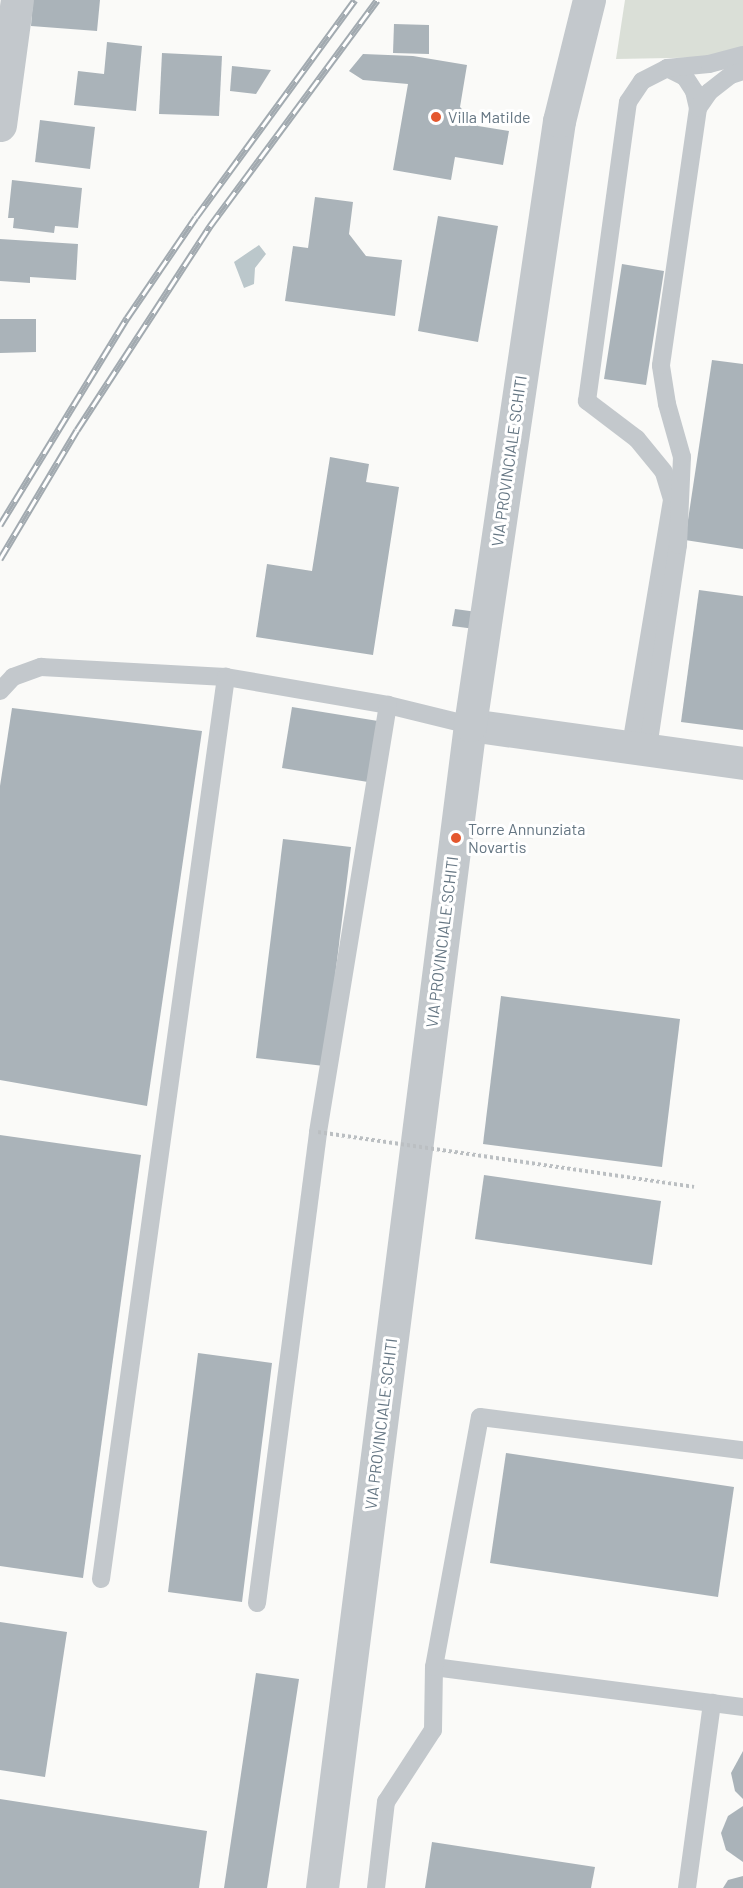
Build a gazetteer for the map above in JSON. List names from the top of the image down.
{
  "streets": {
    "street": ["VIA PROVINCIALE SCHITI"]
  },
  "places": ["Villa Matilde", "Torre Annunziata Novartis"]
}
